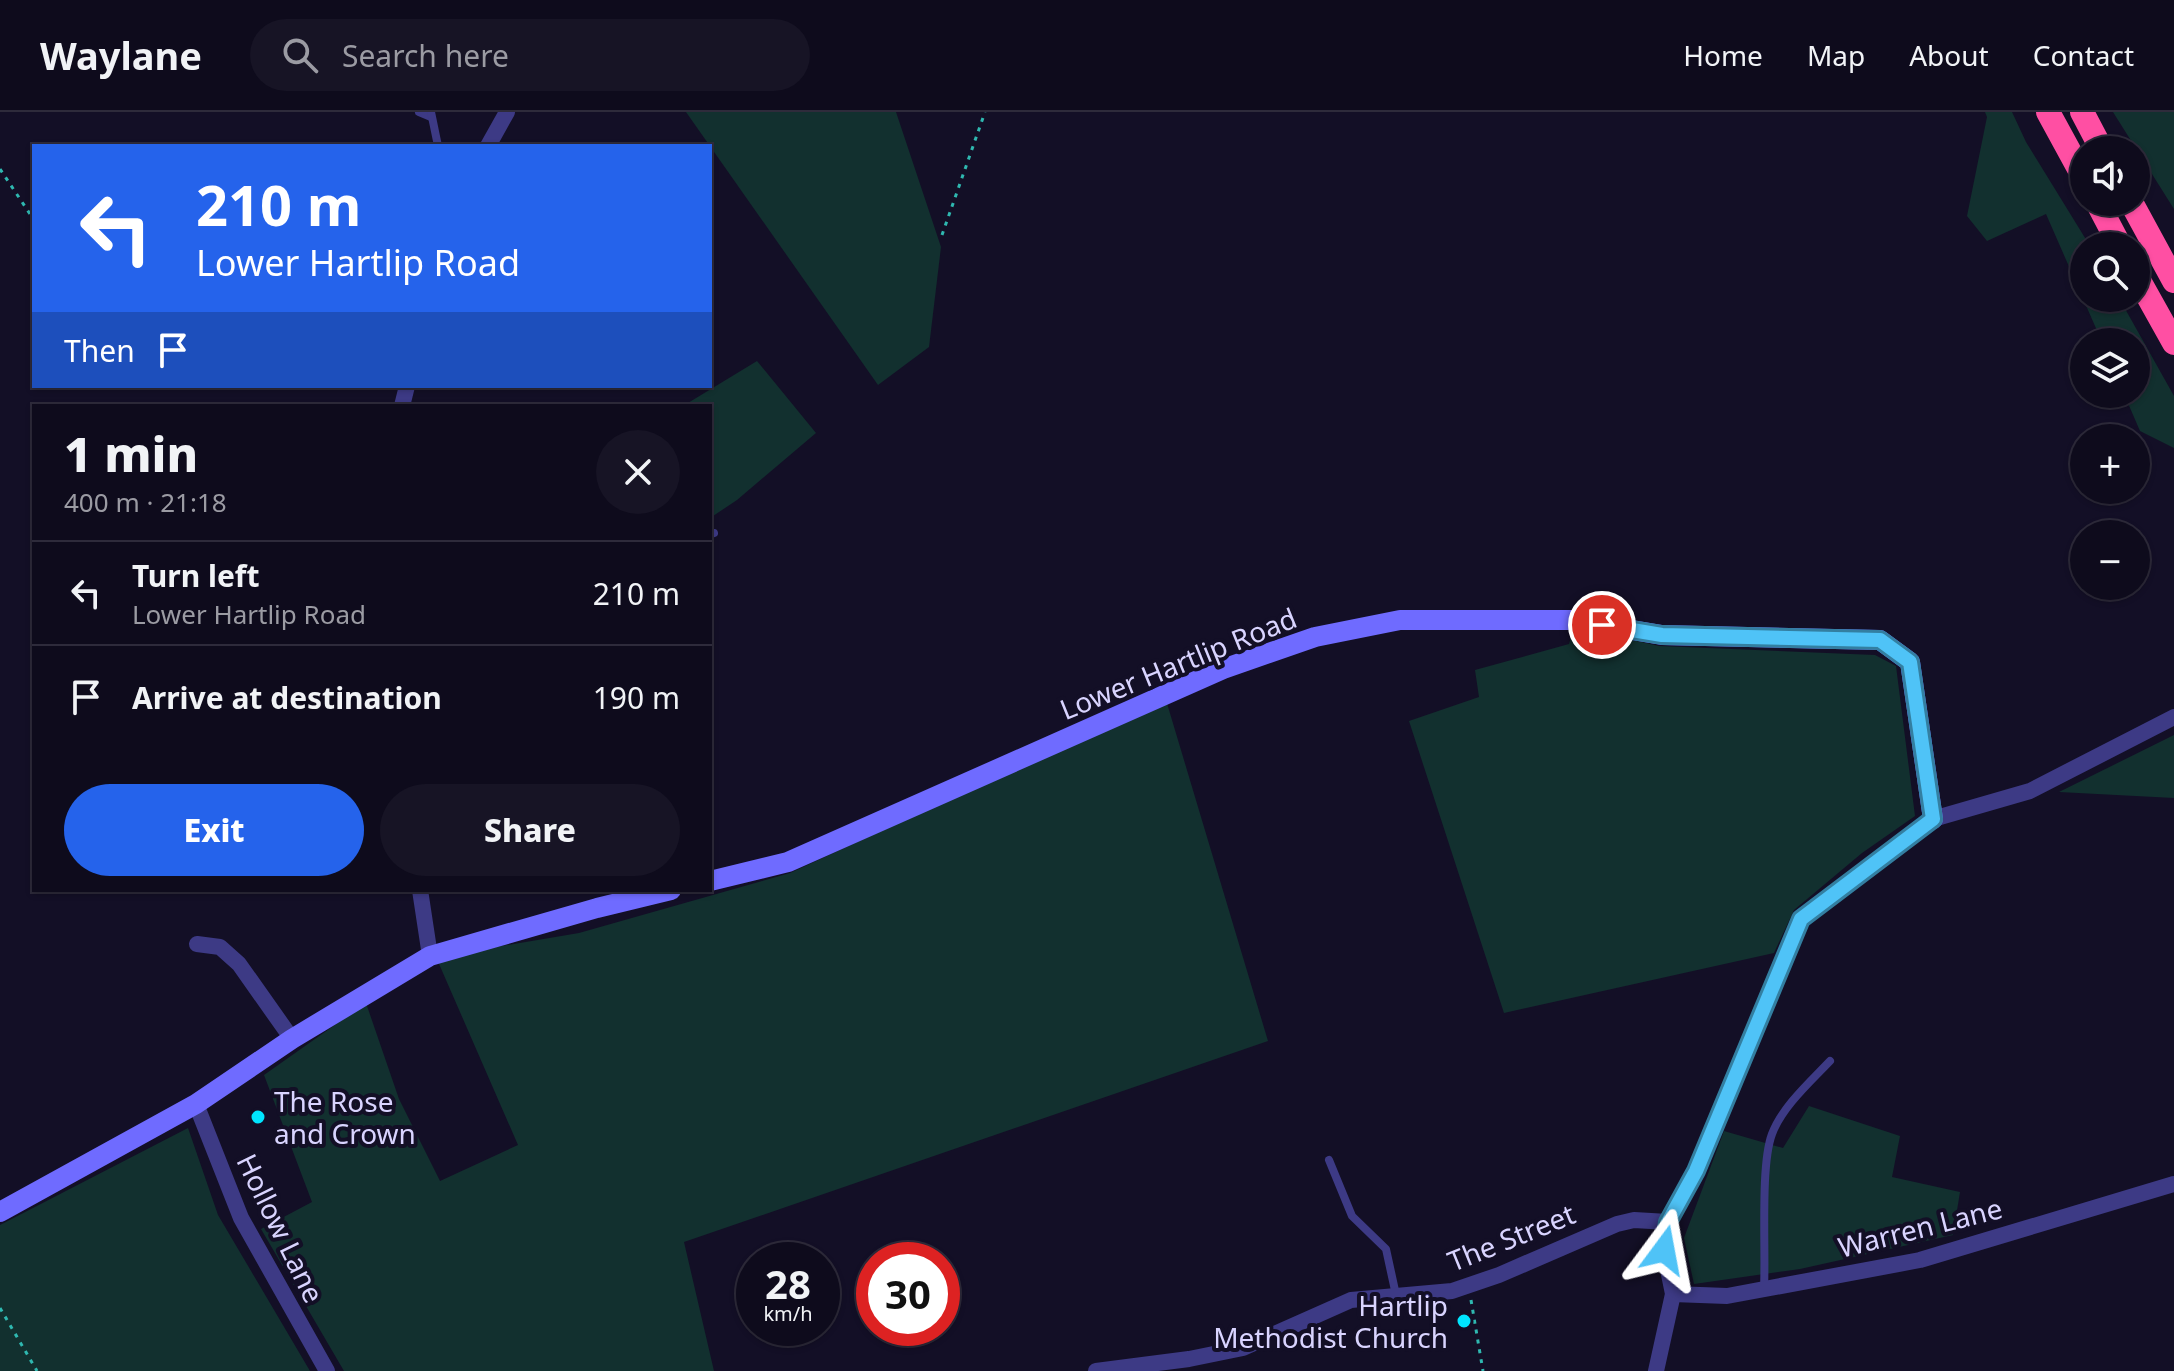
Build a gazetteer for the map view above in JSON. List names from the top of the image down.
{
  "streets": {
    "street": [
      "Lower Hartlip Road",
      "Warren Lane",
      "Hollow Lane",
      "The Street"
    ]
  },
  "places": ["The Rose and Crown", "Hartlip Methodist Church"],
  "page": {
    "header": "Waylane",
    "search": "Search here",
    "nav": [
      "Home",
      "Map",
      "About",
      "Contact"
    ],
    "map_buttons": ["+", "−"],
    "turn": ["210 m", "Lower Hartlip Road"],
    "then": "Then",
    "heading": ["1 min", "400 m · 21:18"],
    "list": [
      {
        "name": "Turn left",
        "note": "Lower Hartlip Road",
        "value": "210 m"
      },
      {
        "name": "Arrive at destination",
        "value": "190 m"
      }
    ],
    "buttons": ["Exit", "Share"],
    "speed": "28 km/h",
    "limit": "30"
  }
}
